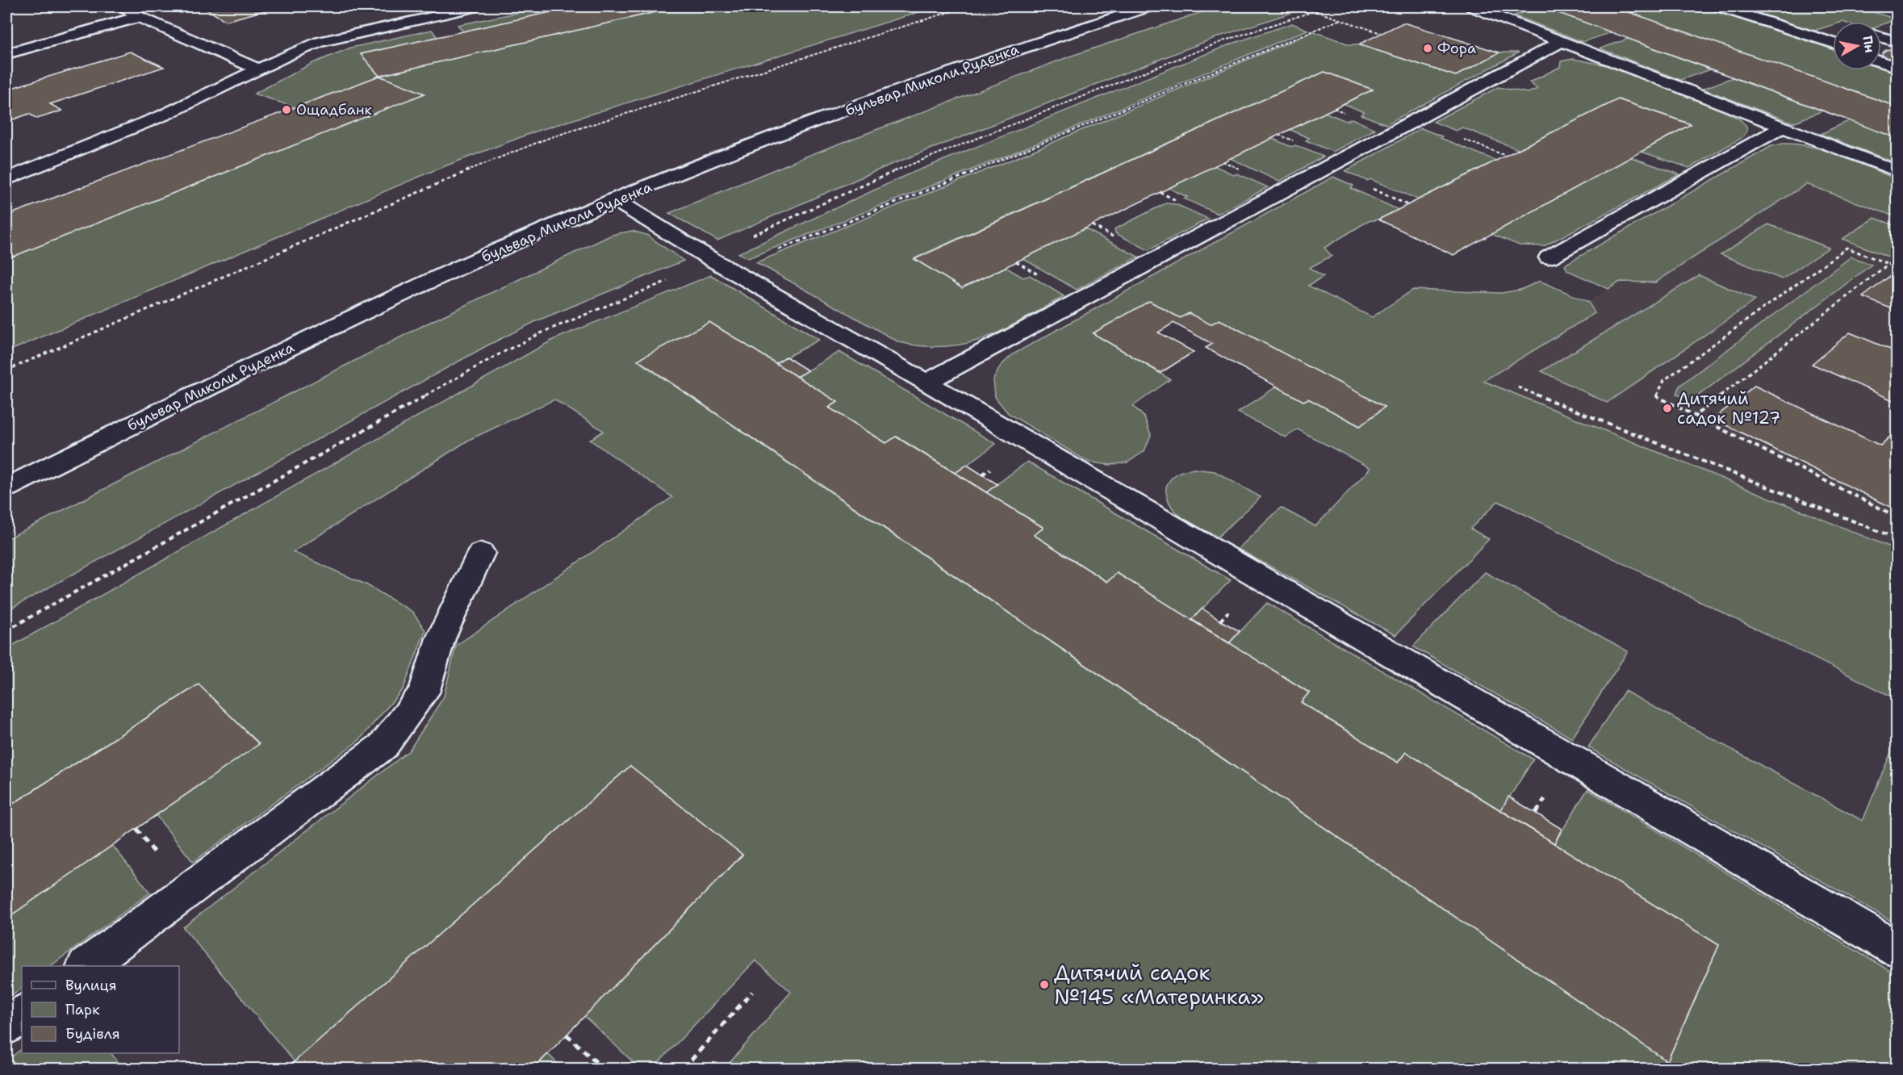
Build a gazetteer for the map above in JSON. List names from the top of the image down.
{
  "streets": {
    "street": ["бульвар Миколи Руденка"]
  },
  "places": [
    "Фора",
    "Ощадбанк",
    "Дитячий садок №127",
    "Дитячий садок №145 «Материнка»"
  ],
  "legend": ["Вулиця", "Парк", "Будівля"],
  "north": "right"
}
